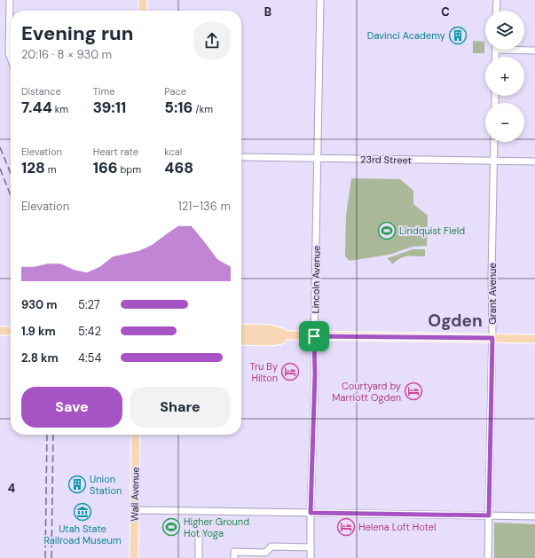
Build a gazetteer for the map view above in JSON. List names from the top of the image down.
{
  "streets": {
    "main road": ["Wall Avenue"],
    "street": ["23rd Street", "Lincoln Avenue", "Grant Avenue"]
  },
  "crossings": [
    ["23rd Street", "Lincoln Avenue"],
    ["23rd Street", "Grant Avenue"]
  ],
  "districts": ["Ogden"],
  "places": {
    "building": ["Davinci Academy", "Union Station"],
    "sports": ["Lindquist Field", "Higher Ground Hot Yoga"],
    "hotel": ["Tru By Hilton", "Courtyard by Marriott Ogden", "Helena Loft Hotel"],
    "museum": ["Utah State Railroad Museum"]
  },
  "page": {
    "map_buttons": ["+", "−"],
    "heading": ["Evening run", "20:16 · 8 × 930 m"],
    "stats": [
      ["Distance", "7.44 km"],
      ["Time", "39:11"],
      ["Pace", "5:16 /km"],
      ["Elevation", "128 m"],
      ["Heart rate", "166 bpm"],
      ["kcal", "468"]
    ],
    "chart": ["Elevation", "121–136 m"],
    "list": [
      {
        "name": "930 m",
        "note": "5:27"
      },
      {
        "name": "1.9 km",
        "note": "5:42"
      },
      {
        "name": "2.8 km",
        "note": "4:54"
      }
    ],
    "buttons": ["Save", "Share"]
  },
  "grid": {
    "columns": ["B", "C"],
    "rows": ["4"]
  }
}
